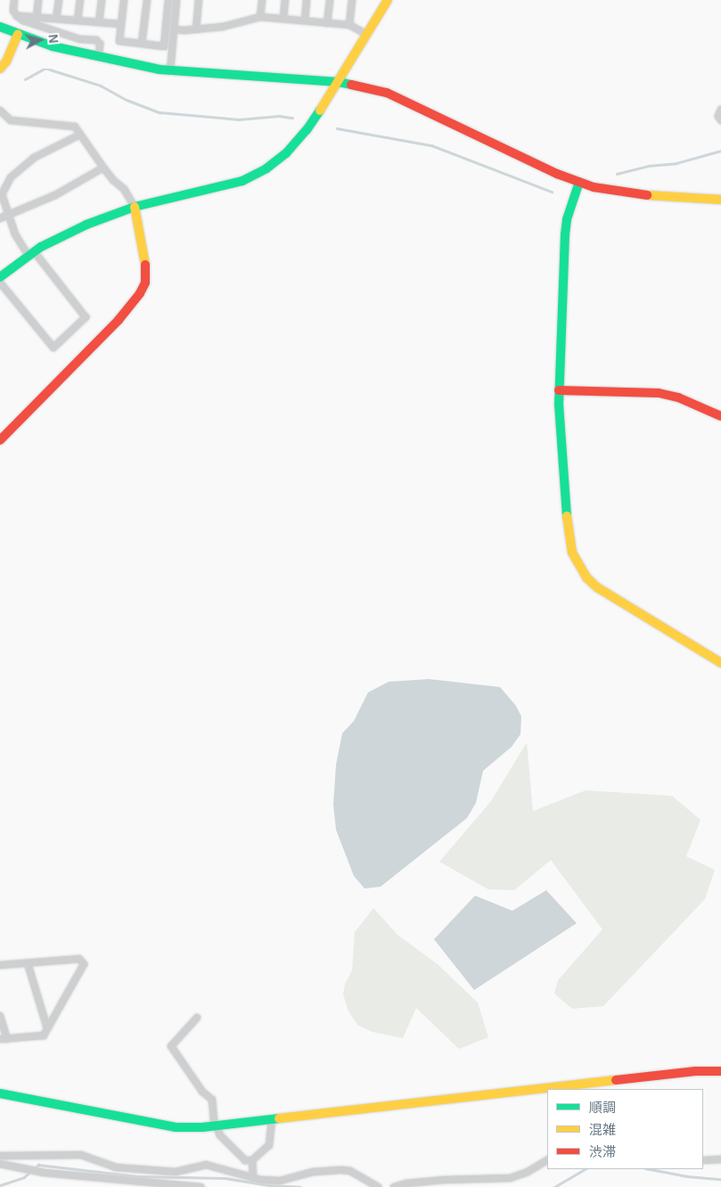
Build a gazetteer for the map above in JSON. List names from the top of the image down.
{
  "legend": ["順調", "混雑", "渋滞"],
  "north": "right"
}
